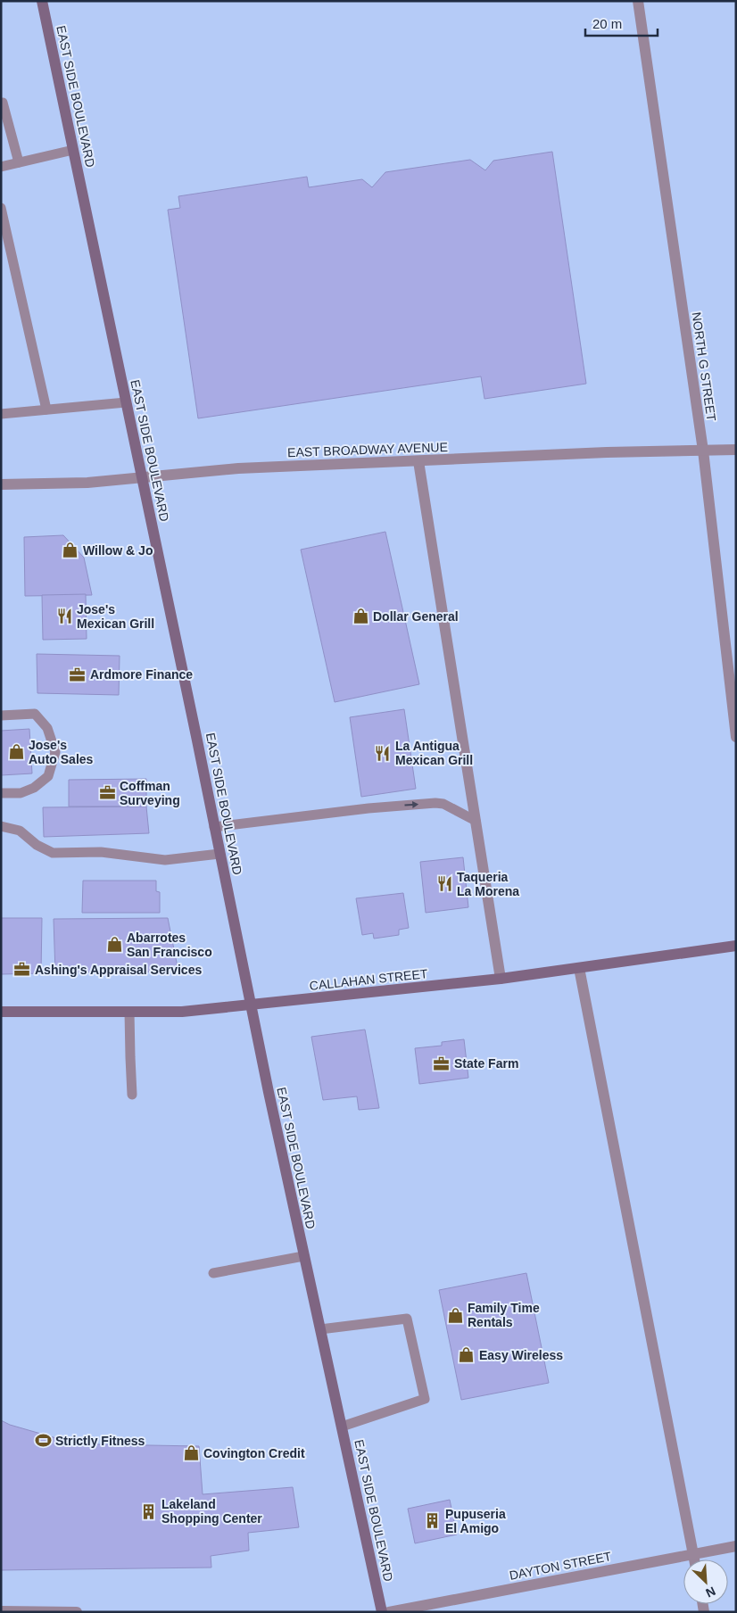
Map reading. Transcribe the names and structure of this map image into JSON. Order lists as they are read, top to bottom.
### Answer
{
  "streets": {
    "main road": ["EAST SIDE BOULEVARD", "CALLAHAN STREET"],
    "street": ["NORTH G STREET", "EAST BROADWAY AVENUE", "DAYTON STREET"]
  },
  "crossings": [
    ["EAST SIDE BOULEVARD", "EAST BROADWAY AVENUE"],
    ["EAST SIDE BOULEVARD", "CALLAHAN STREET"],
    ["NORTH G STREET", "EAST BROADWAY AVENUE"]
  ],
  "places": {
    "shop": [
      "Willow & Jo",
      "Dollar General",
      "Jose's Auto Sales",
      "Abarrotes San Francisco",
      "Family Time Rentals",
      "Easy Wireless",
      "Covington Credit"
    ],
    "restaurant": ["Jose's Mexican Grill", "La Antigua Mexican Grill", "Taqueria La Morena"],
    "office": [
      "Ardmore Finance",
      "Coffman Surveying",
      "Ashing's Appraisal Services",
      "State Farm"
    ],
    "sports": ["Strictly Fitness"],
    "building": ["Lakeland Shopping Center", "Pupuseria El Amigo"]
  },
  "scale_bar": "20 m",
  "north": "bottom right"
}
